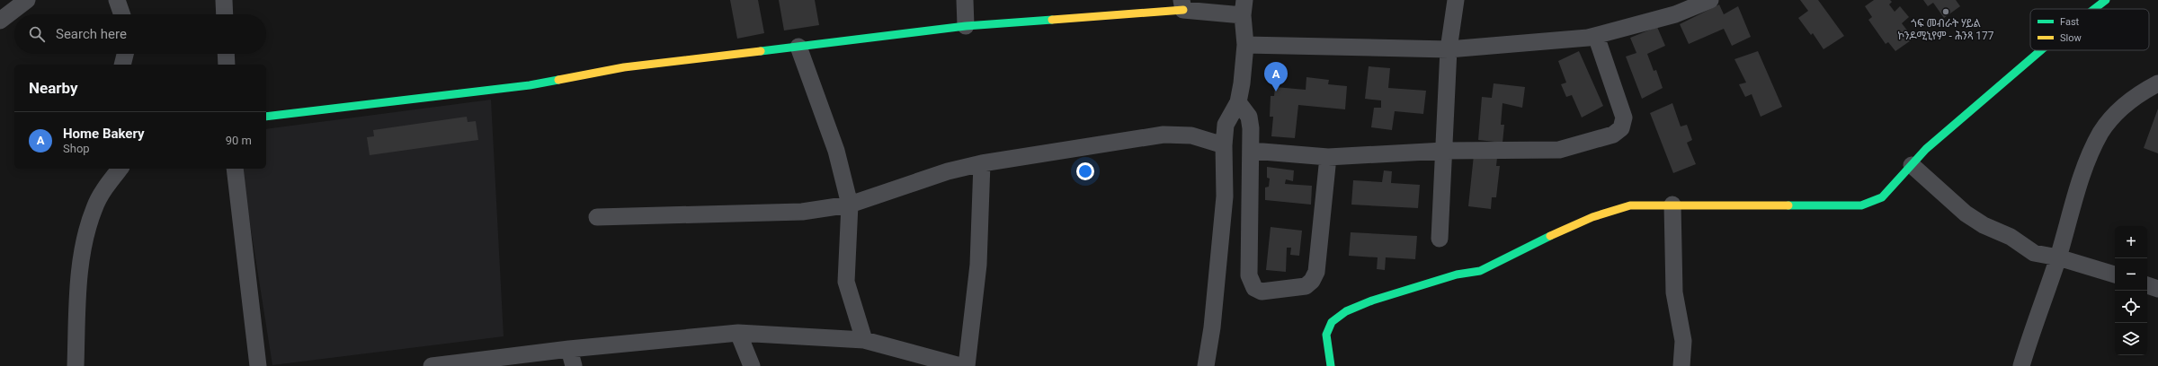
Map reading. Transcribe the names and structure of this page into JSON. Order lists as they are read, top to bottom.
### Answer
{
  "places": ["ጎፍ መብራት ሃይል ኮንዶሚኒየም - ሕንጻ 177"],
  "legend": ["Fast", "Slow"],
  "page": {
    "search": "Search here",
    "pins": "A",
    "heading": "Nearby",
    "list": [
      {
        "mark": "A",
        "name": "Home Bakery",
        "note": "Shop",
        "value": "90 m"
      }
    ],
    "map_buttons": ["+", "−"]
  }
}
